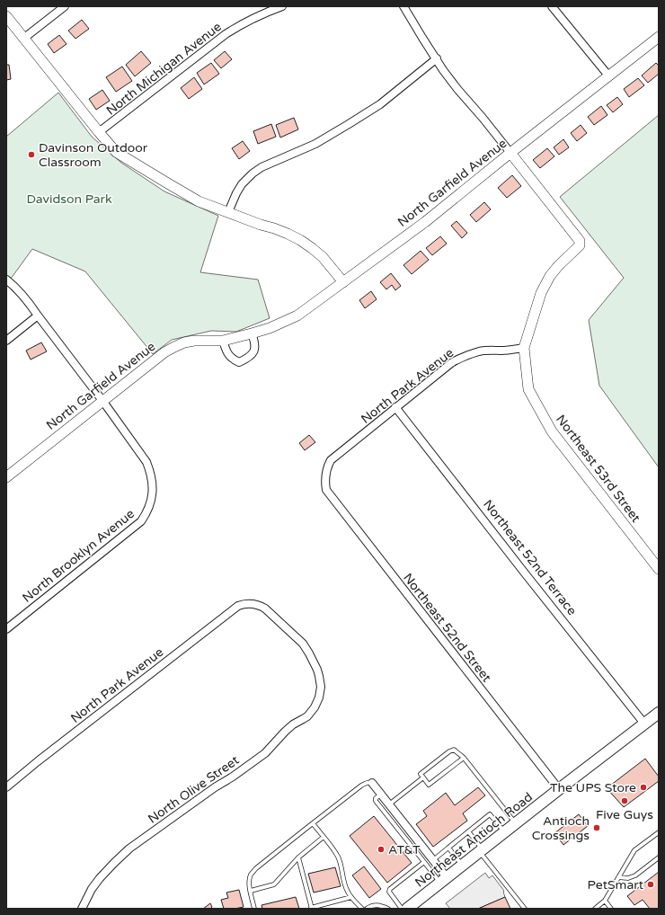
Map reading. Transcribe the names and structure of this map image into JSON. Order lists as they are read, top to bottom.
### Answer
{
  "streets": {
    "main road": ["Northeast Antioch Road"],
    "street": [
      "North Michigan Avenue",
      "North Garfield Avenue",
      "North Park Avenue",
      "Northeast 53rd Street",
      "North Brooklyn Avenue",
      "Northeast 52nd Terrace",
      "Northeast 52nd Street",
      "North Olive Street"
    ]
  },
  "crossings": [
    ["North Garfield Avenue", "Northeast 53rd Street"],
    ["North Garfield Avenue", "North Brooklyn Avenue"],
    ["North Park Avenue", "Northeast 53rd Street"],
    ["North Park Avenue", "Northeast 52nd Terrace"],
    ["North Park Avenue", "Northeast 52nd Street"],
    ["North Park Avenue", "North Olive Street"],
    ["Northeast 52nd Terrace", "Northeast Antioch Road"],
    ["Northeast 52nd Street", "Northeast Antioch Road"]
  ],
  "parks": ["Davidson Park"],
  "places": [
    "Davinson Outdoor Classroom",
    "The UPS Store",
    "Five Guys",
    "Antioch Crossings",
    "AT&T",
    "PetSmart"
  ]
}
